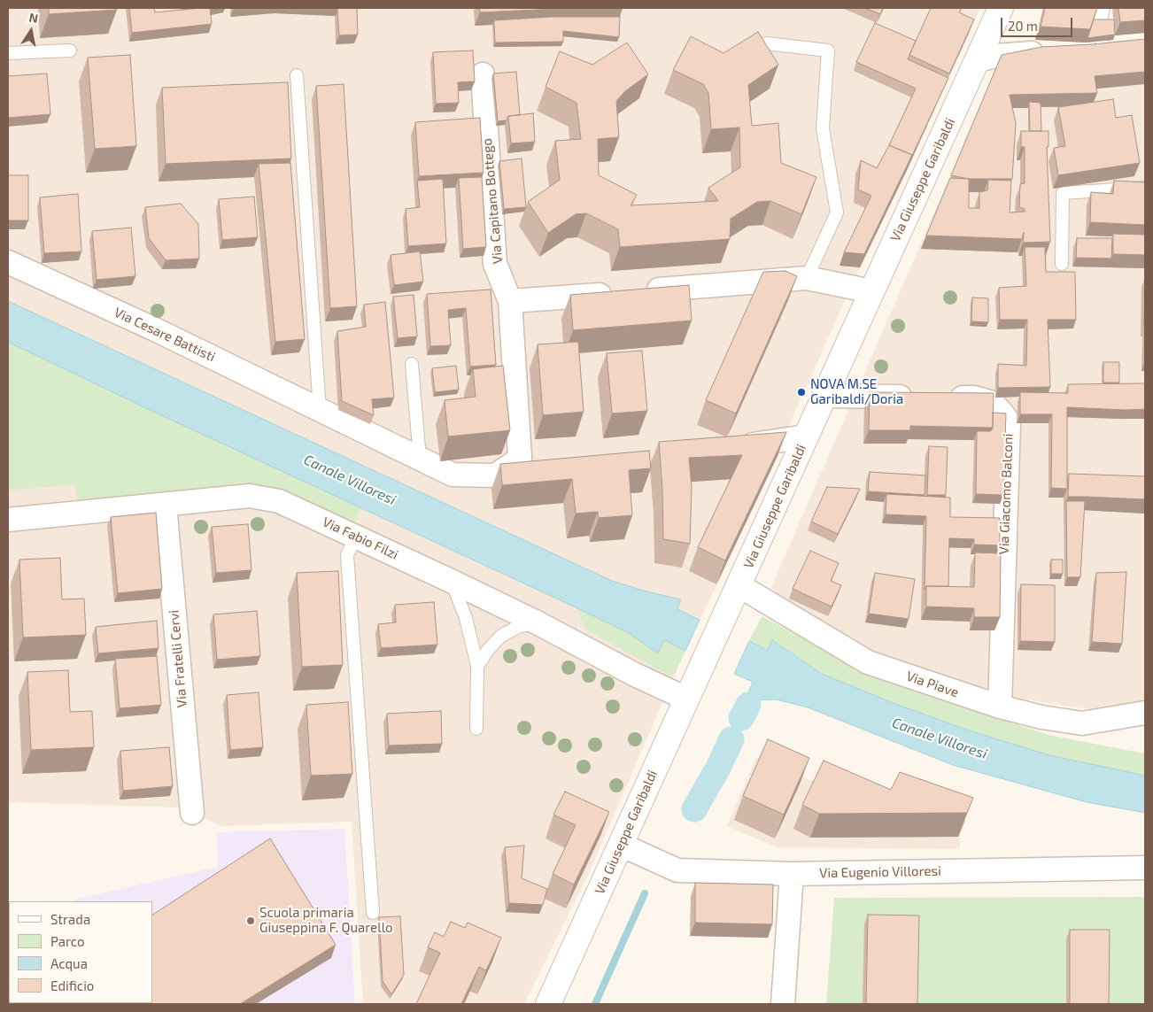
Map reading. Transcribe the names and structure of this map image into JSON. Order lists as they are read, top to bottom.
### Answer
{
  "streets": {
    "main road": ["Via Giuseppe Garibaldi"],
    "street": [
      "Via Capitano Bottego",
      "Via Cesare Battisti",
      "Via Giacomo Balconi",
      "Via Fabio Filzi",
      "Via Fratelli Cervi",
      "Via Piave",
      "Via Eugenio Villoresi"
    ]
  },
  "crossings": [
    ["Via Giuseppe Garibaldi", "Via Giacomo Balconi"],
    ["Via Giuseppe Garibaldi", "Via Fabio Filzi"],
    ["Via Giuseppe Garibaldi", "Via Piave"],
    ["Via Giuseppe Garibaldi", "Via Eugenio Villoresi"],
    ["Via Capitano Bottego", "Via Cesare Battisti"],
    ["Via Giacomo Balconi", "Via Piave"],
    ["Via Fabio Filzi", "Via Fratelli Cervi"]
  ],
  "water": ["Canale Villoresi"],
  "places": ["NOVA M.SE Garibaldi/Doria", "Scuola primaria Giuseppina F. Quarello"],
  "legend": [
    "Strada",
    "Parco",
    "Acqua",
    "Edificio"
  ],
  "scale_bar": "20 m",
  "north": "top"
}
